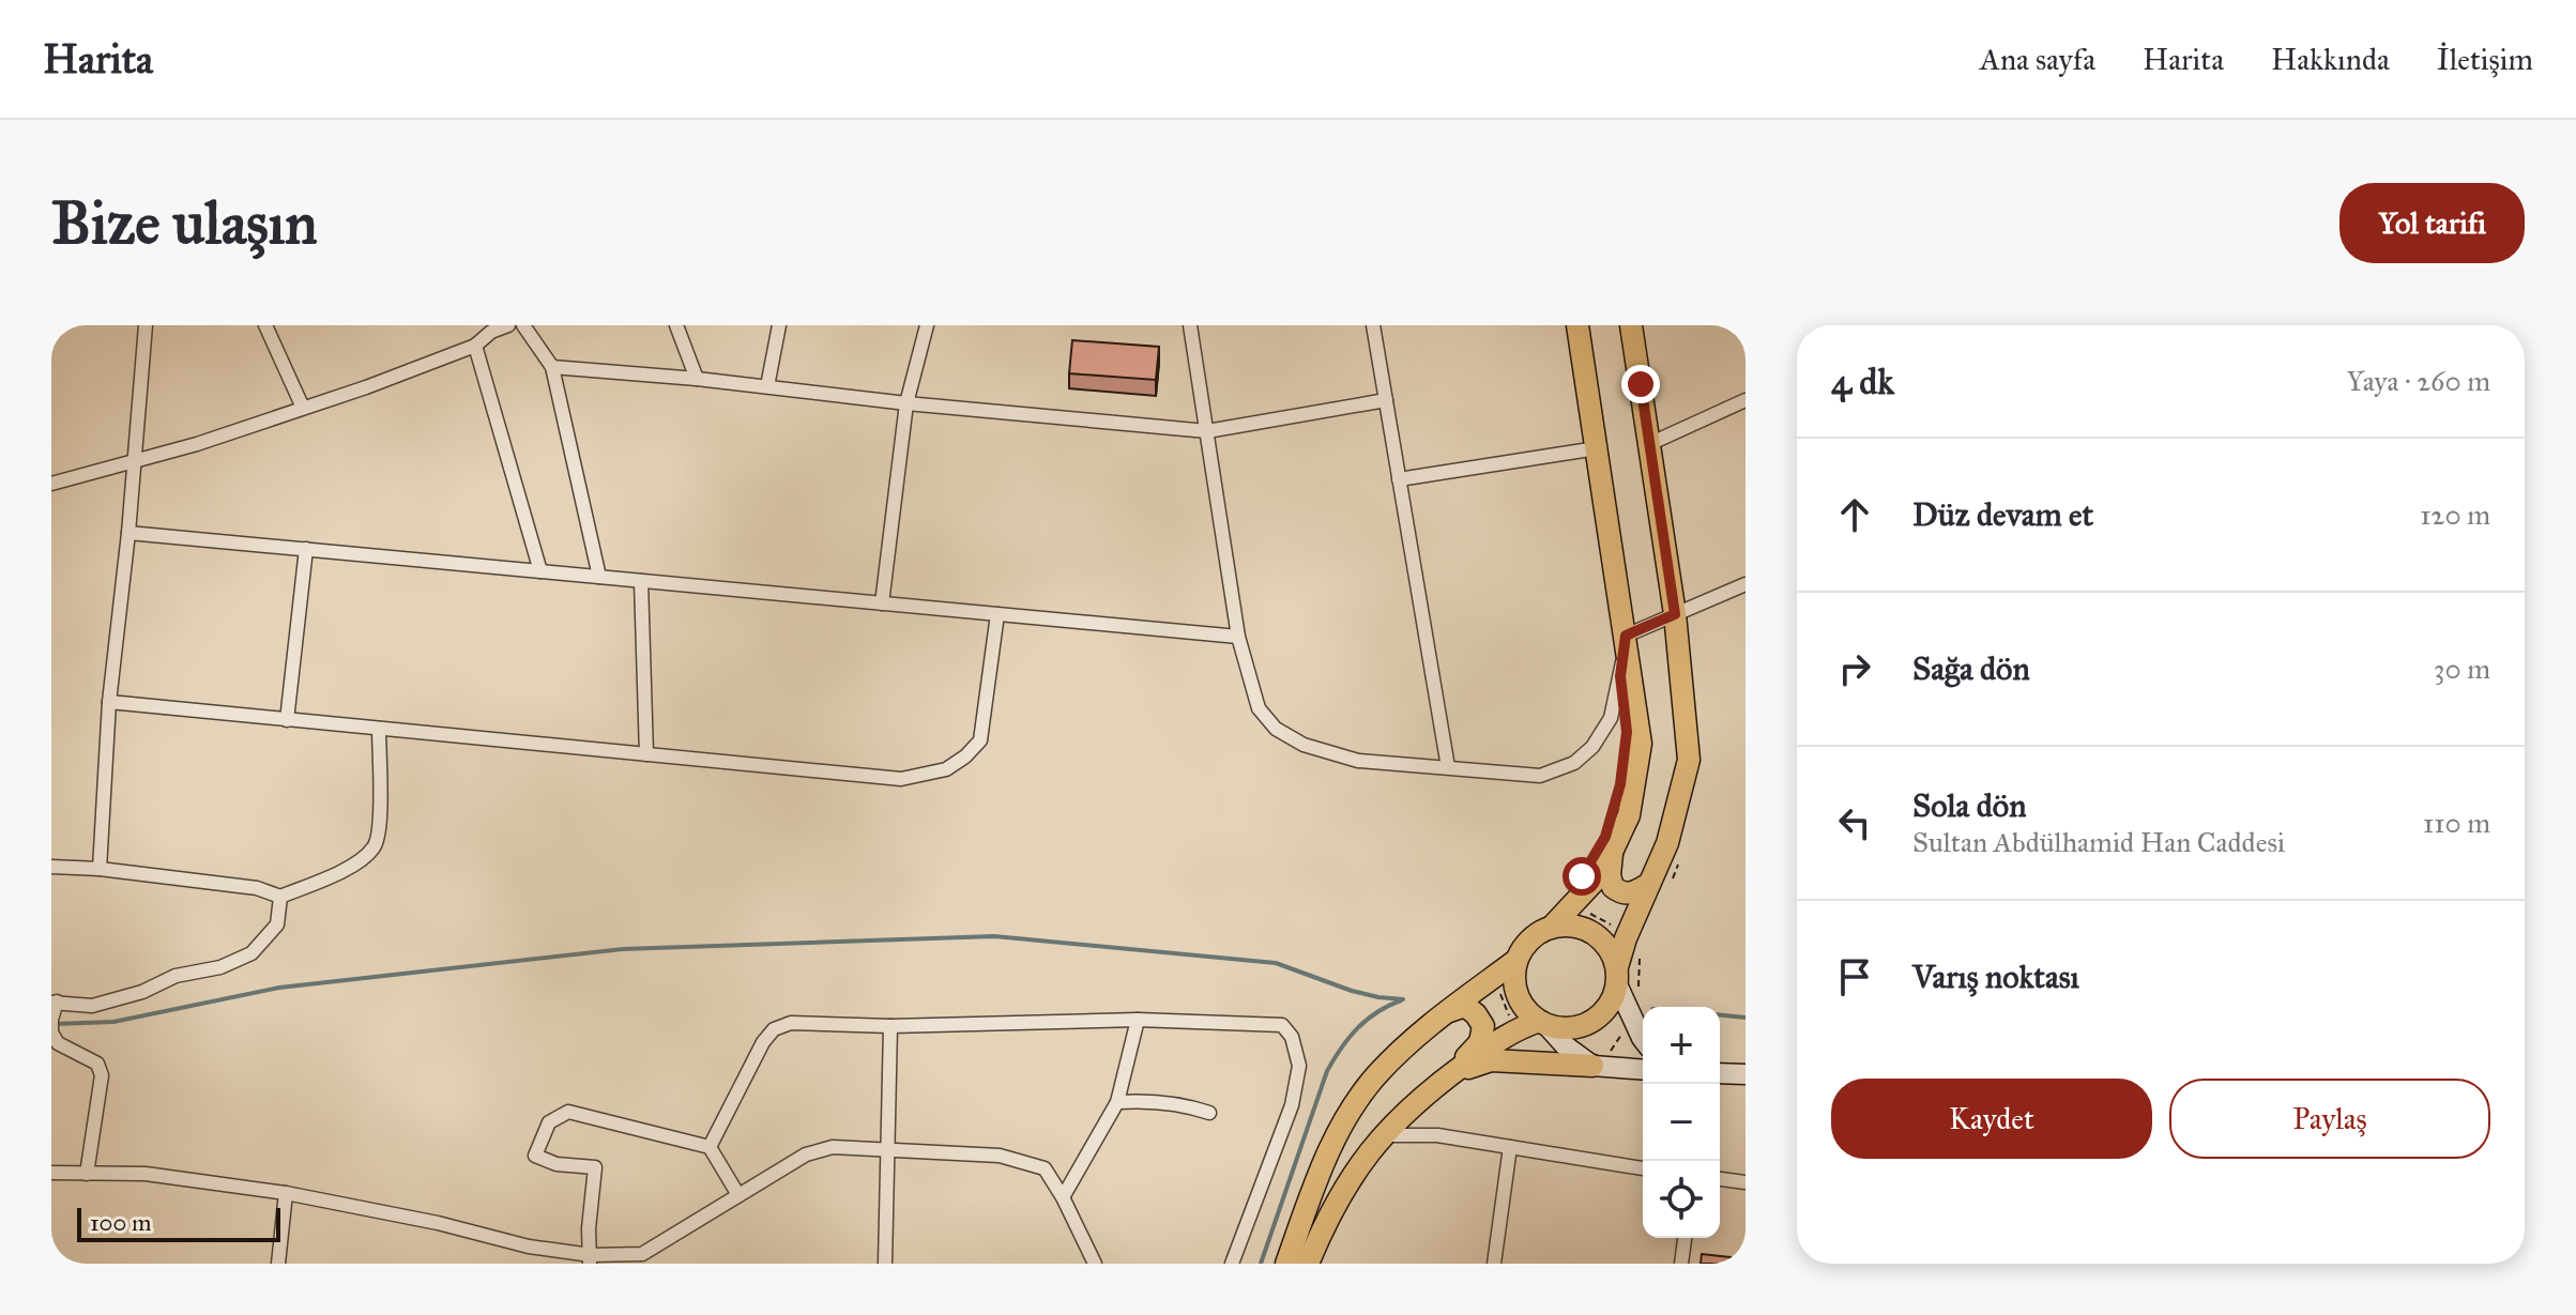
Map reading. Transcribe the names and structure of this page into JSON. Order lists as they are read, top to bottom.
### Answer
{
  "scale_bar": "100 m",
  "page": {
    "header": "Harita",
    "nav": [
      "Ana sayfa",
      "Harita",
      "Hakkında",
      "İletişim"
    ],
    "buttons": [
      "Yol tarifi",
      ["Kaydet", "Paylaş"]
    ],
    "title": "Bize ulaşın",
    "heading": ["4 dk", "Yaya · 260 m"],
    "list": [
      ["Düz devam et", "120 m"],
      ["Sağa dön", "30 m"],
      ["Sola dön", "Sultan Abdülhamid Han Caddesi", "110 m"],
      "Varış noktası"
    ],
    "map_buttons": ["+", "−"],
    "scale": "100 m"
  }
}
